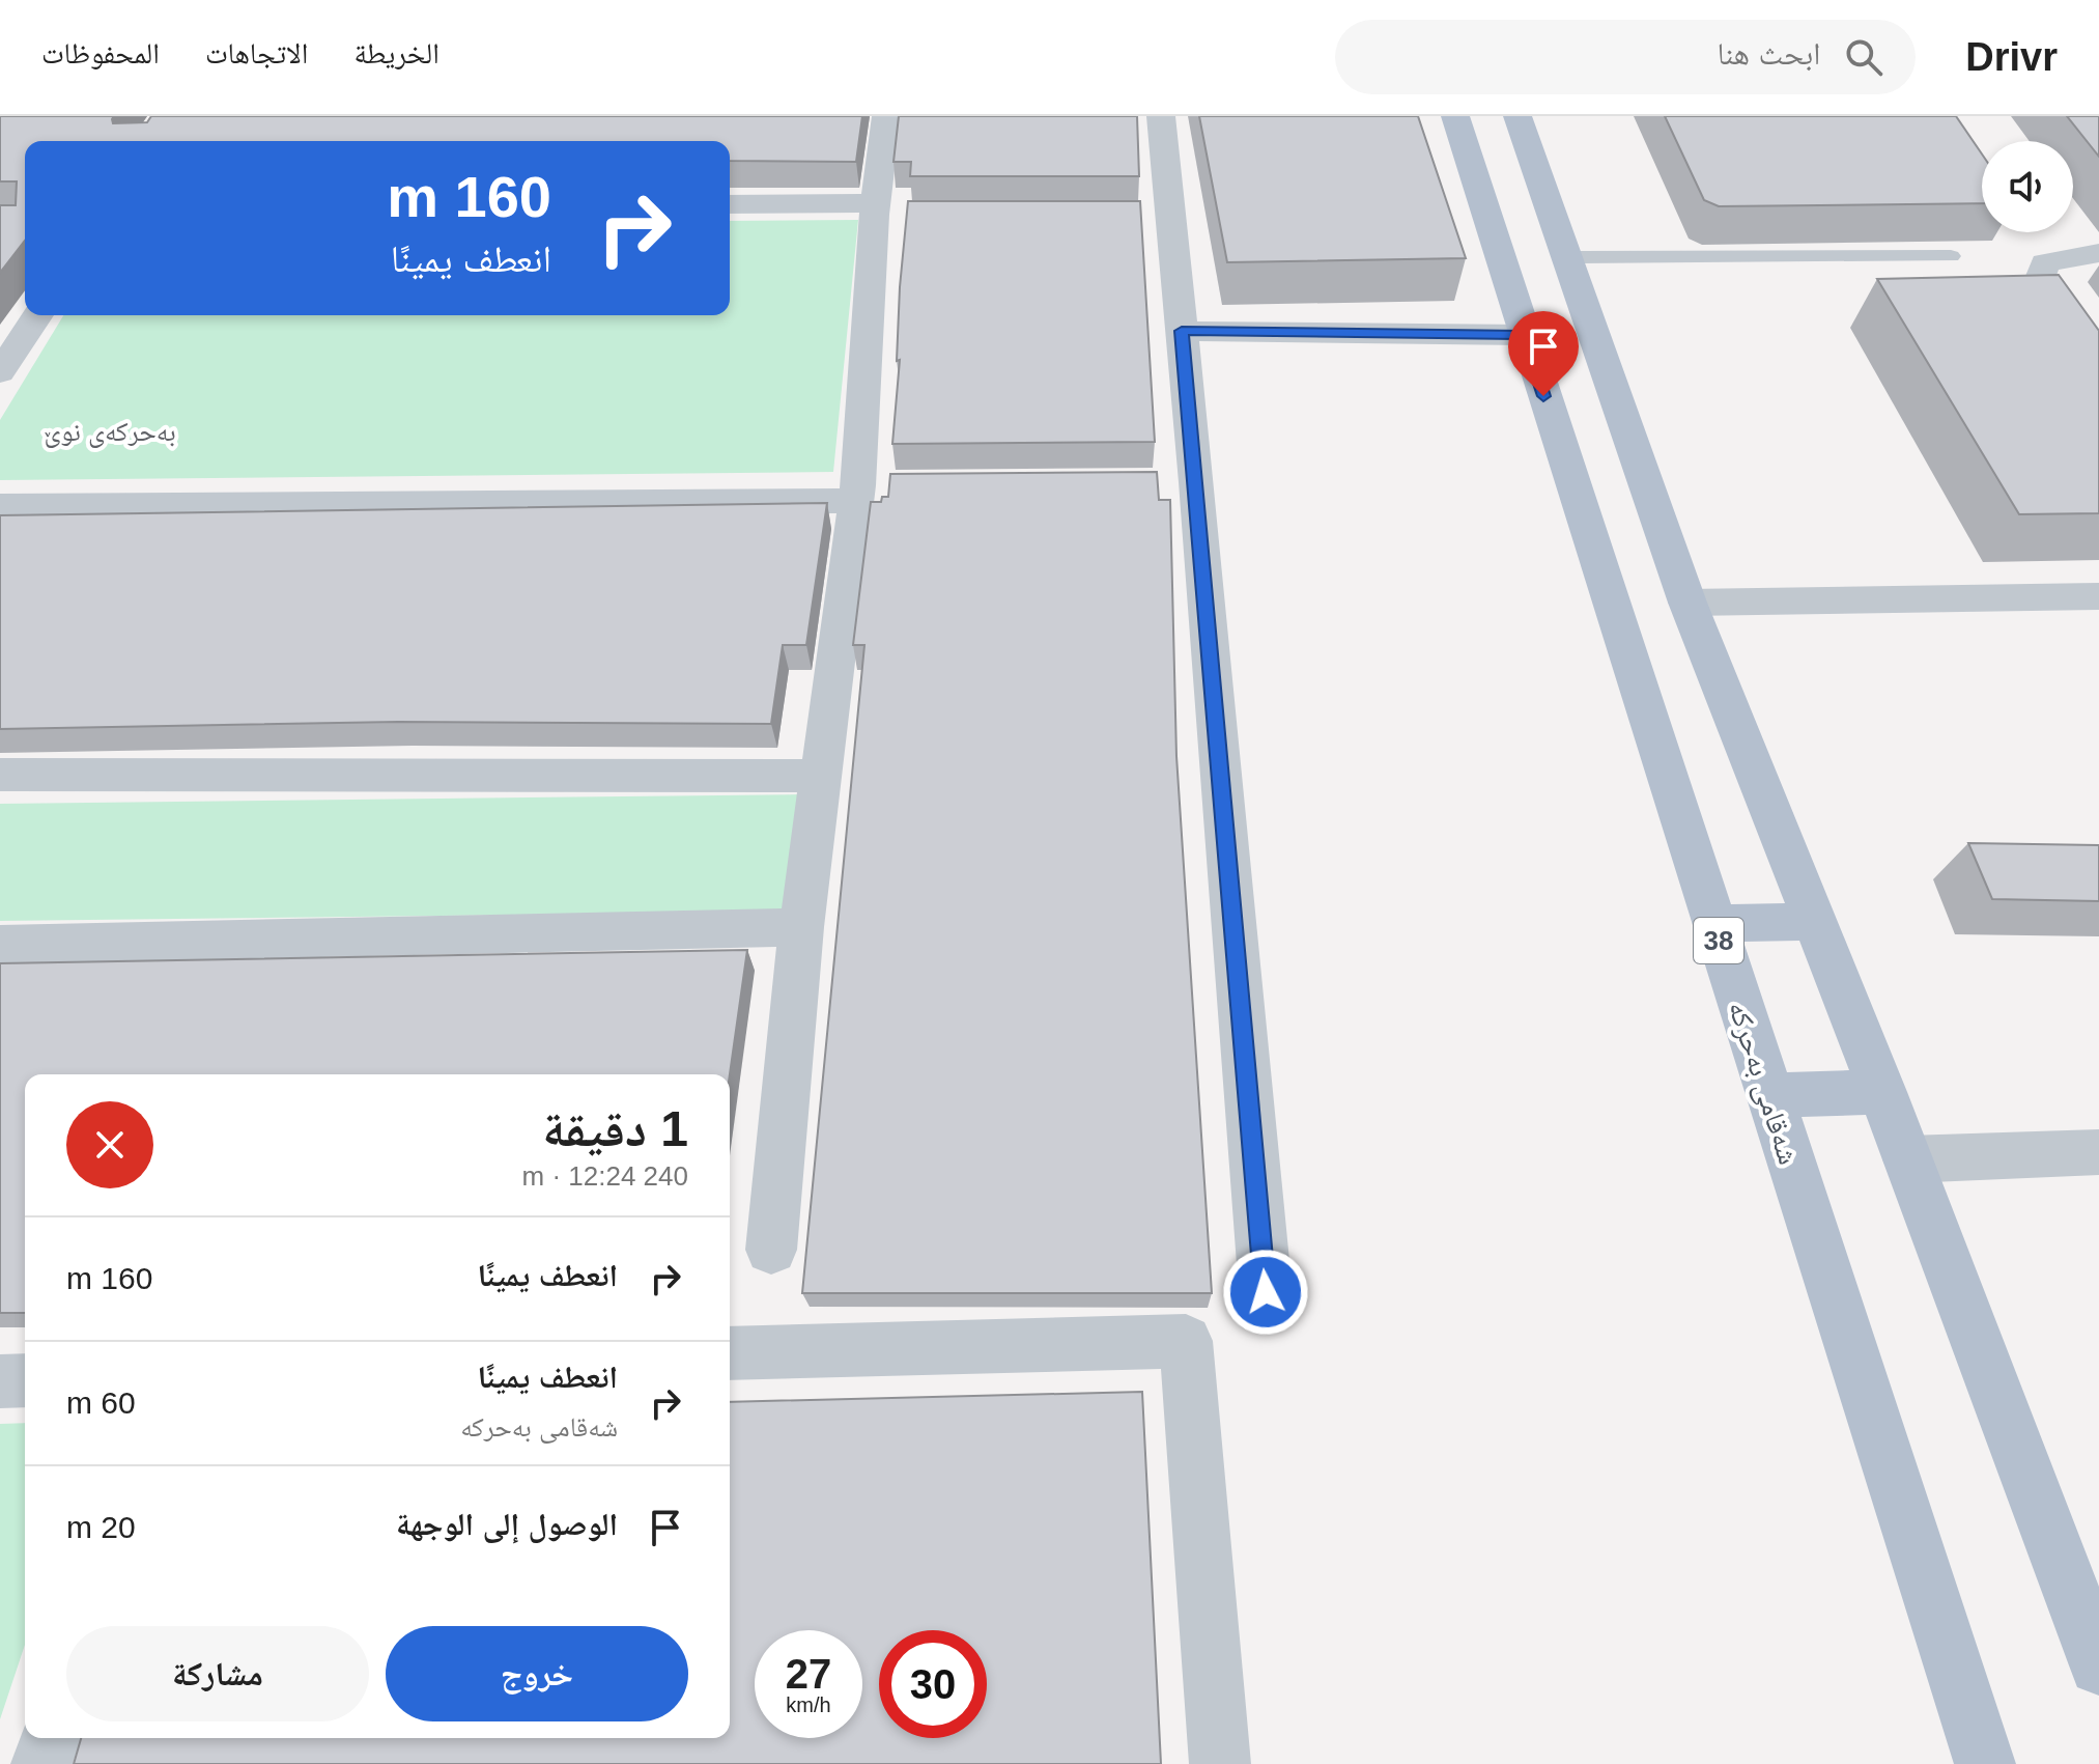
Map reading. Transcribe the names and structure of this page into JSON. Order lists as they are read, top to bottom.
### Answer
{
  "streets": {
    "main road": ["38", "شەقامی بەحرکە"]
  },
  "districts": ["بەحرکەی نوێ"],
  "page": {
    "header": "Drivr",
    "search": "ابحث هنا",
    "nav": ["الخريطة", "الاتجاهات", "المحفوظات"],
    "turn": ["160 m", "انعطف يمينًا"],
    "heading": ["1 دقيقة", "240 m · 12:24"],
    "list": [
      {
        "name": "انعطف يمينًا",
        "value": "160 m"
      },
      {
        "name": "انعطف يمينًا",
        "note": "شەقامی بەحرکە",
        "value": "60 m"
      },
      {
        "name": "الوصول إلى الوجهة",
        "value": "20 m"
      }
    ],
    "buttons": ["خروج", "مشاركة"],
    "speed": "27 km/h",
    "limit": "30"
  }
}
